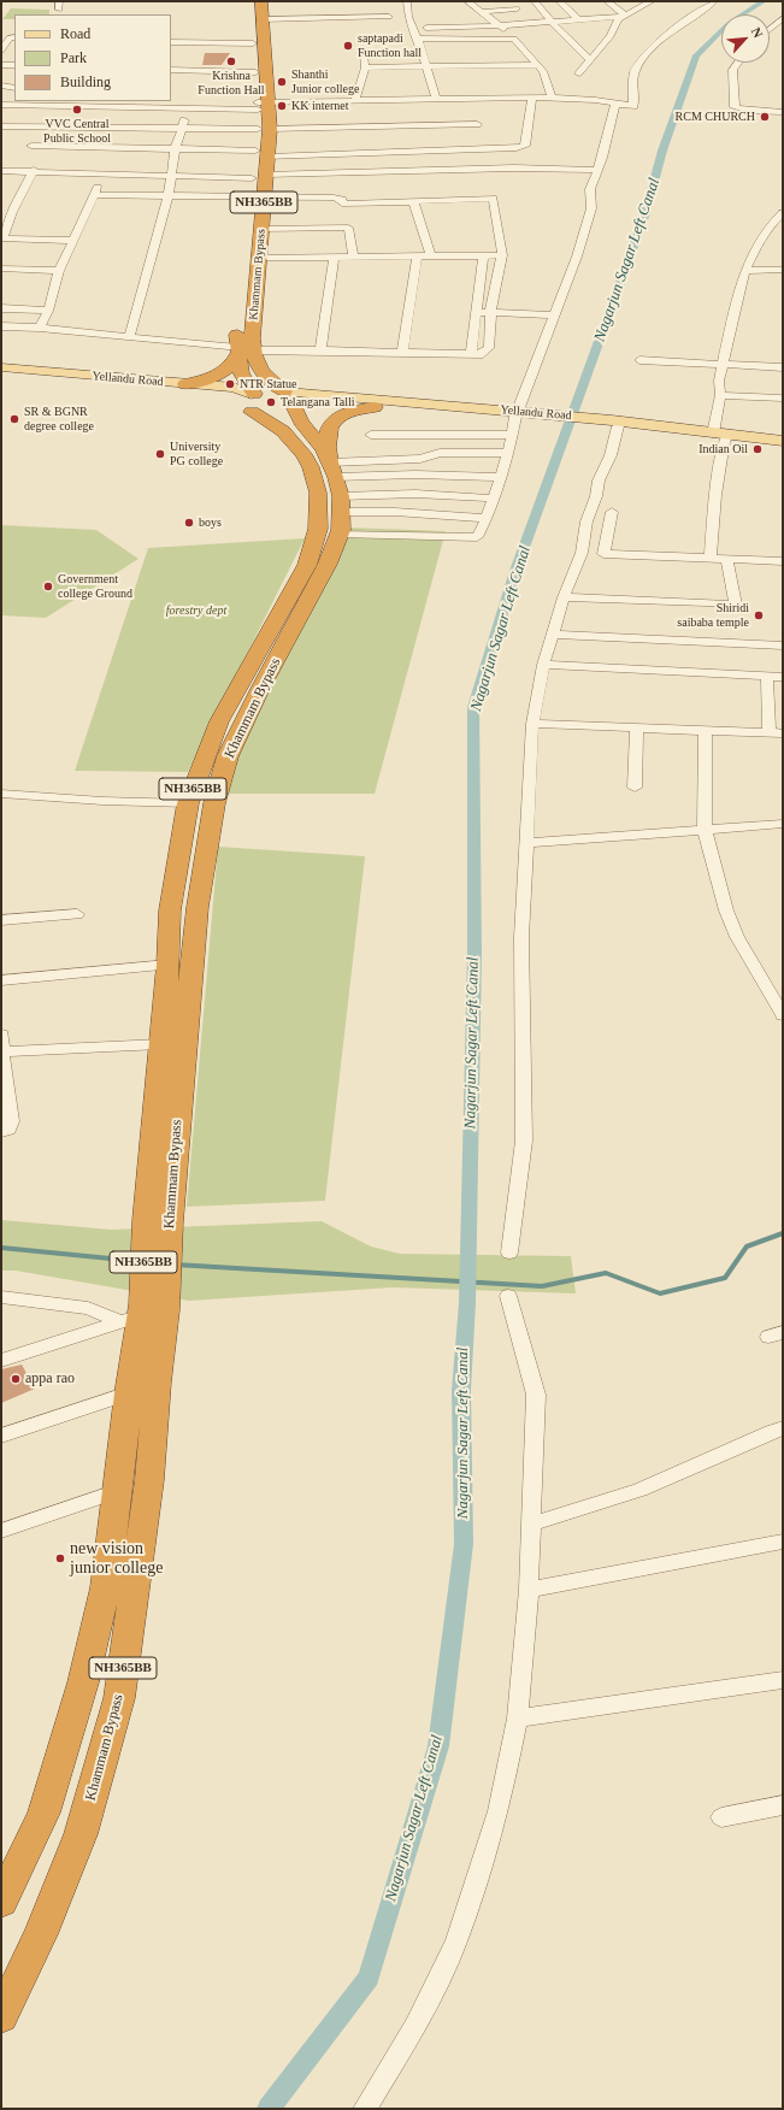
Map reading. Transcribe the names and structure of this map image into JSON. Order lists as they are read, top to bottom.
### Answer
{
  "streets": {
    "highway": ["NH365BB", "Khammam Bypass"],
    "main road": ["Yellandu Road"]
  },
  "crossings": [
    ["Khammam Bypass", "Yellandu Road"]
  ],
  "water": ["Nagarjun Sagar Left Canal"],
  "parks": ["forestry dept"],
  "places": [
    "saptapadi Function hall",
    "Krishna Function Hall",
    "Shanthi Junior college",
    "KK internet",
    "VVC Central Public School",
    "RCM CHURCH",
    "NTR Statue",
    "Telangana Talli",
    "SR & BGNR degree college",
    "Indian Oil",
    "University PG college",
    "boys",
    "Government college Ground",
    "Shiridi saibaba temple",
    "appa rao",
    "new vision junior college"
  ],
  "legend": ["Road", "Park", "Building"],
  "north": "top right"
}
